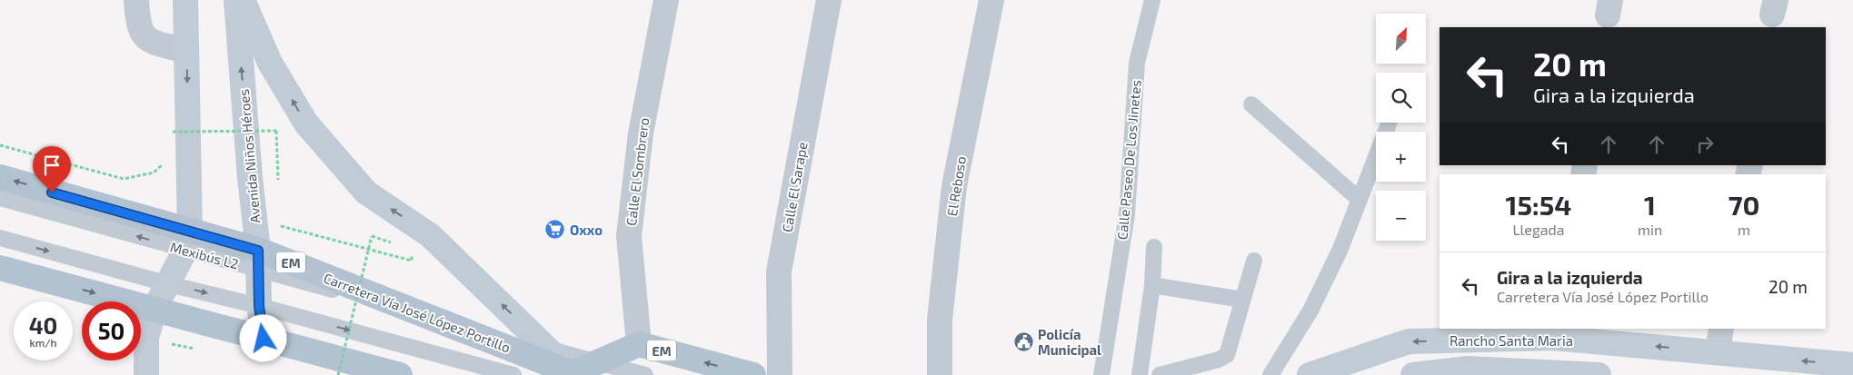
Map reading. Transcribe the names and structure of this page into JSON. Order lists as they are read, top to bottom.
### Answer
{
  "streets": {
    "main road": [
      "Avenida Niños Héroes",
      "EM",
      "Carretera Vía José López Portillo",
      "Rancho Santa Maria"
    ],
    "street": ["Calle El Sombrero", "El Reboso", "Calle El Sarape"],
    "lane": ["Calle Paseo De Los Jinetes", "Mexibús L2"]
  },
  "crossings": [
    ["Avenida Niños Héroes", "Carretera Vía José López Portillo"],
    ["Calle El Sombrero", "EM"],
    ["Mexibús L2", "Carretera Vía José López Portillo"],
    ["EM", "Carretera Vía José López Portillo"]
  ],
  "places": {
    "supermarket": ["Oxxo"],
    "public building": ["Policía Municipal"]
  },
  "north": "top right",
  "page": {
    "map_buttons": ["+", "−"],
    "turn": ["20 m", "Gira a la izquierda"],
    "eta": [
      "15:54",
      "Llegada",
      "1",
      "min",
      "70",
      "m"
    ],
    "list": [
      {
        "name": "Gira a la izquierda",
        "note": "Carretera Vía José López Portillo",
        "value": "20 m"
      }
    ],
    "speed": "40 km/h",
    "limit": "50"
  }
}
